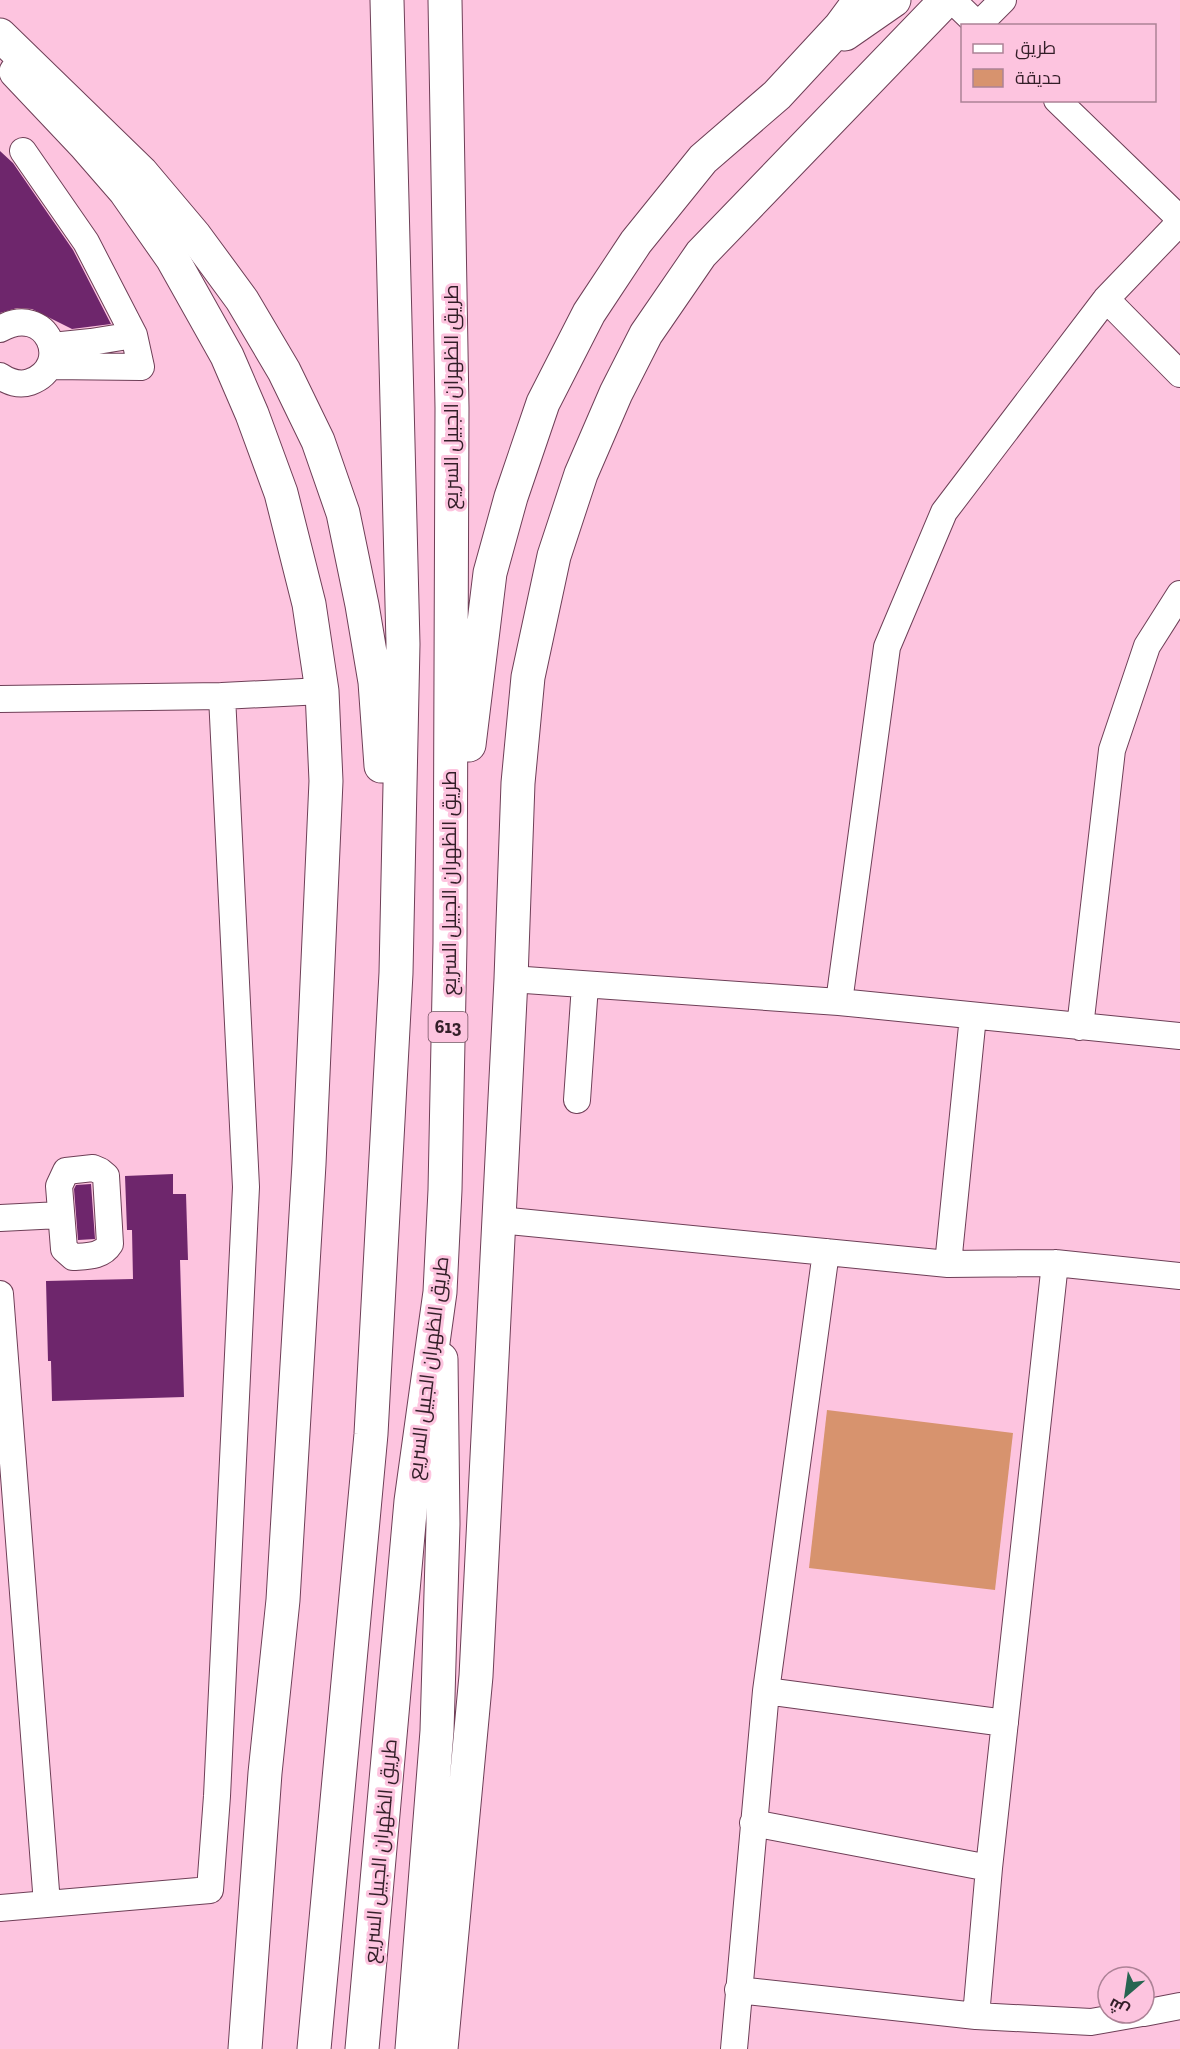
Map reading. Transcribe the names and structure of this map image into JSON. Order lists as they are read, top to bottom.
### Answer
{
  "streets": {
    "main road": ["طريق الظهران الجبيل السريع", "613"]
  },
  "legend": ["طريق", "حديقة"],
  "north": "bottom left"
}
